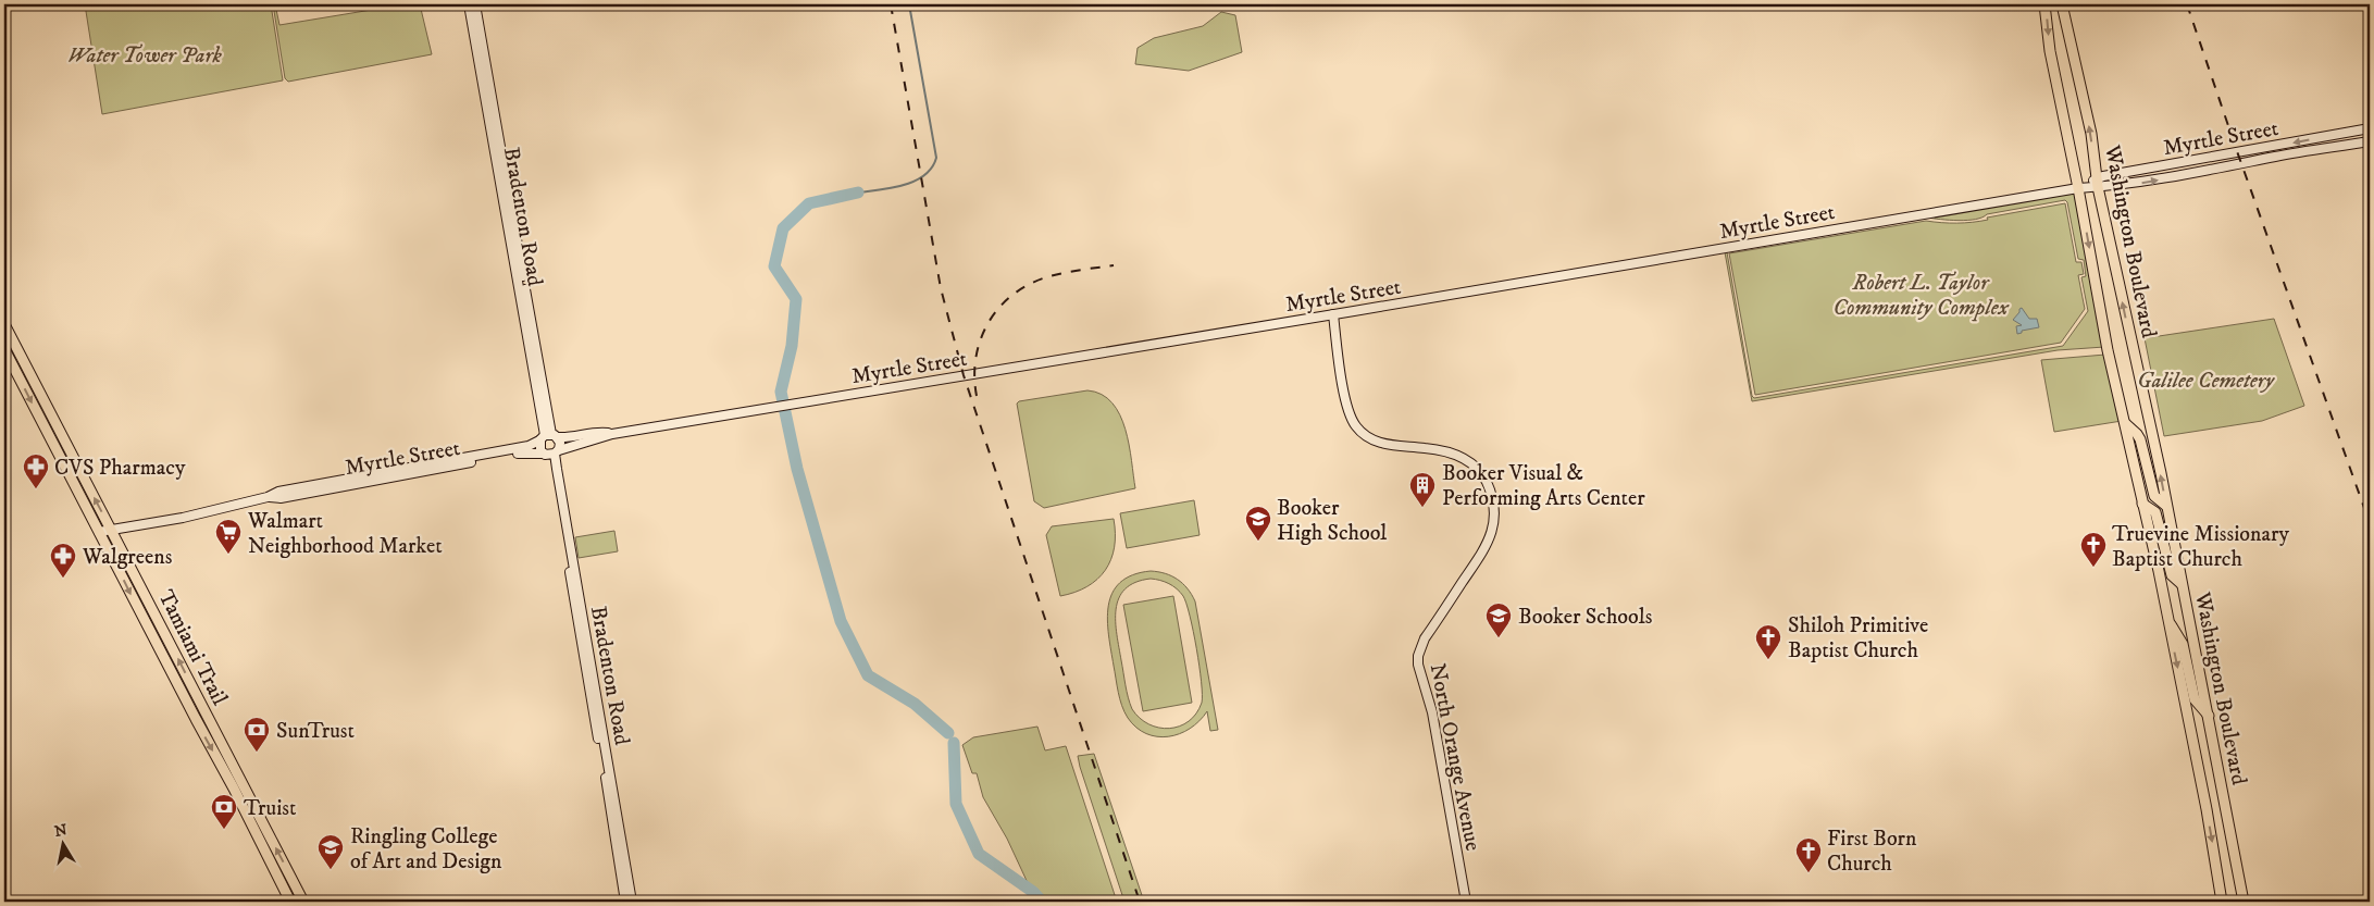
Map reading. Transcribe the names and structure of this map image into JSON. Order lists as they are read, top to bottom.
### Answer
{
  "streets": {
    "main road": ["Washington Boulevard", "Tamiami Trail"],
    "street": ["Myrtle Street", "Bradenton Road", "North Orange Avenue"]
  },
  "crossings": [
    ["Myrtle Street", "Bradenton Road"],
    ["Myrtle Street", "Washington Boulevard"],
    ["Myrtle Street", "Tamiami Trail"],
    ["Myrtle Street", "North Orange Avenue"]
  ],
  "parks": ["Water Tower Park", "Robert L. Taylor Community Complex", "Galilee Cemetery"],
  "places": {
    "pharmacy": ["CVS Pharmacy", "Walgreens"],
    "building": ["Booker Visual & Performing Arts Center"],
    "school or university": ["Booker High School", "Booker Schools", "Ringling College of Art and Design"],
    "supermarket": ["Walmart Neighborhood Market"],
    "church": ["Truevine Missionary Baptist Church", "Shiloh Primitive Baptist Church", "First Born Church"],
    "bank": ["SunTrust", "Truist"]
  },
  "north": "top"
}
